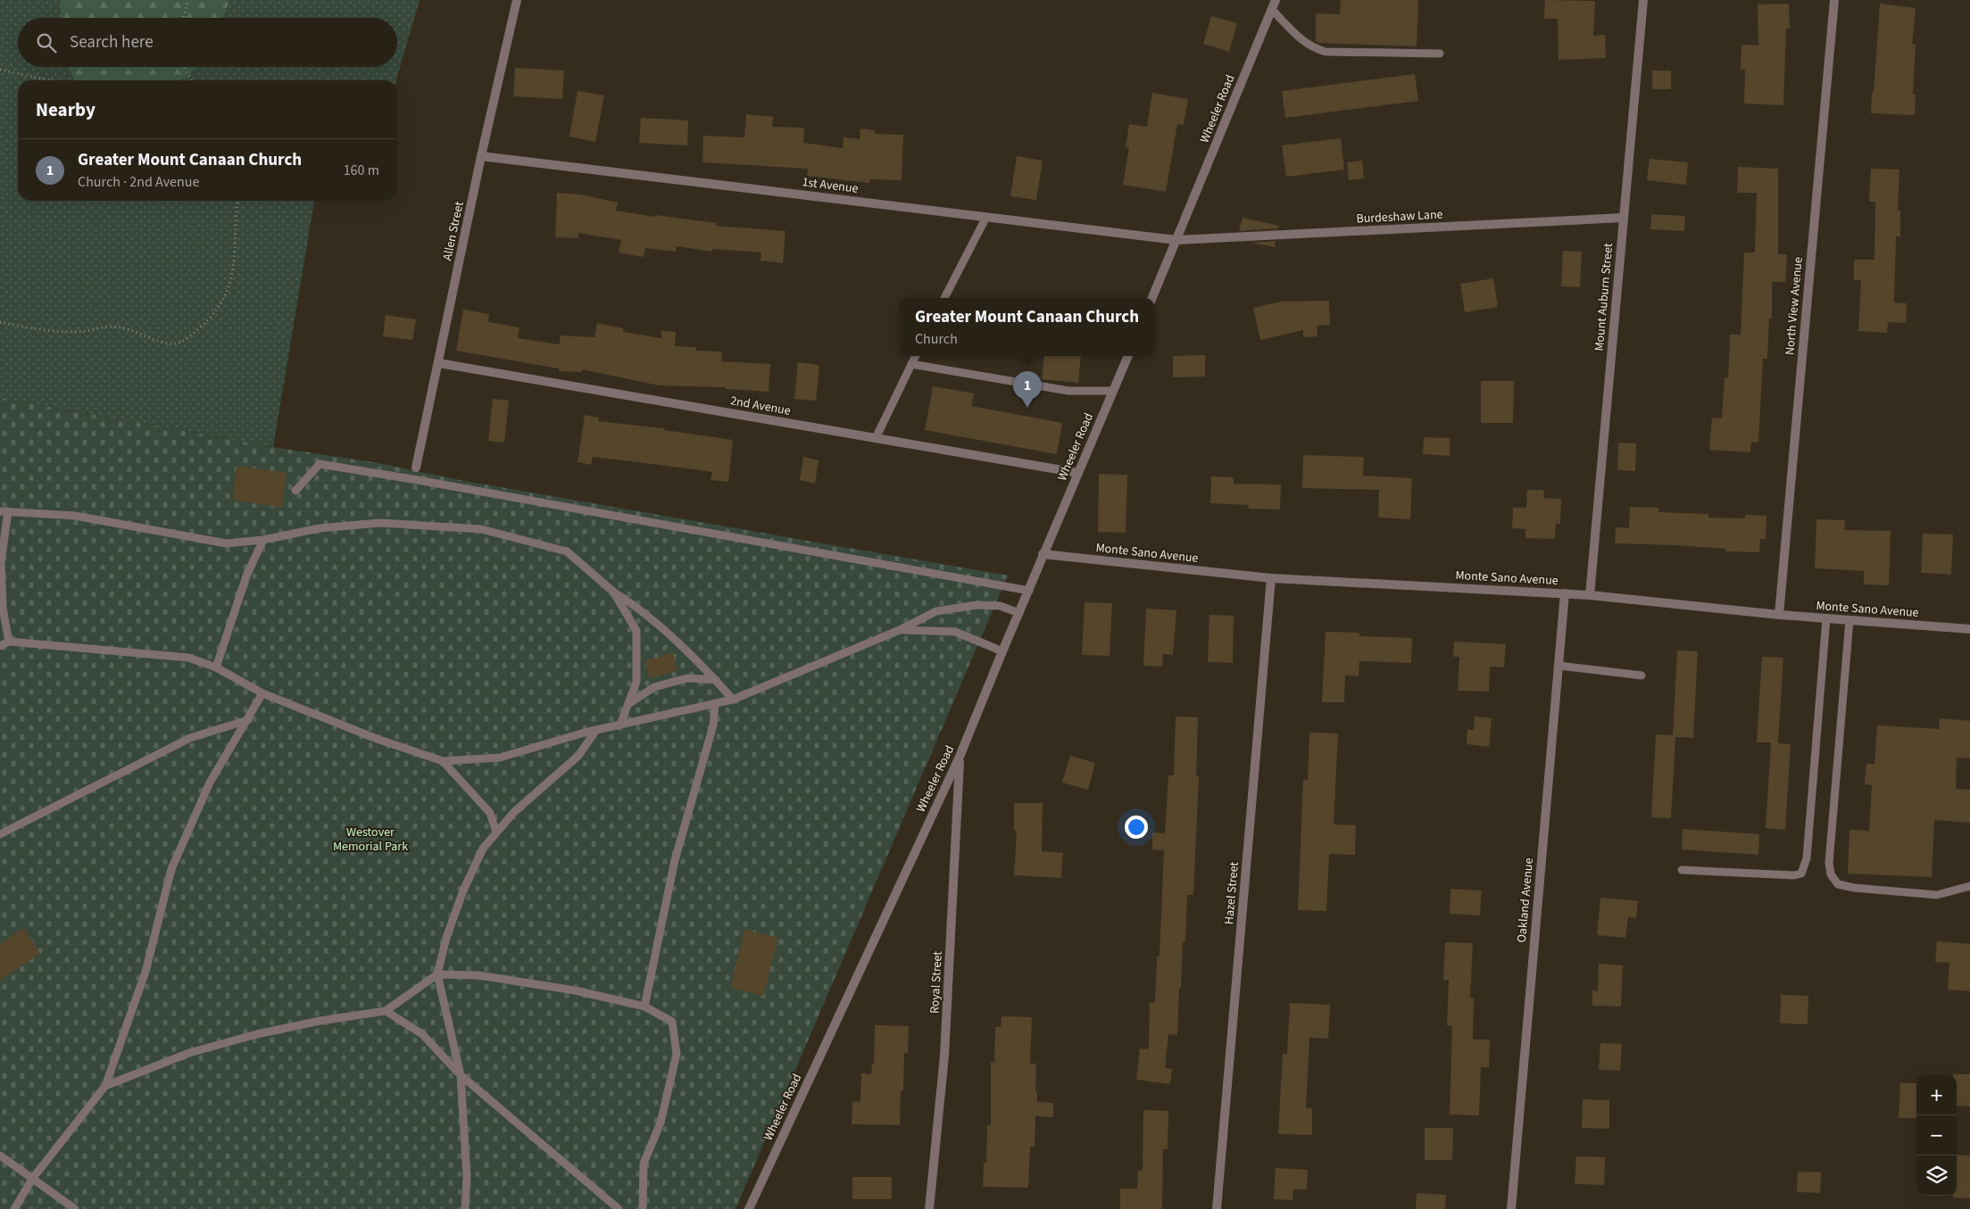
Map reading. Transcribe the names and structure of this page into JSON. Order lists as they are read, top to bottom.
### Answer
{
  "streets": {
    "street": [
      "Wheeler Road",
      "1st Avenue",
      "Burdeshaw Lane",
      "Allen Street",
      "Mount Auburn Street",
      "North View Avenue",
      "2nd Avenue",
      "Monte Sano Avenue",
      "Hazel Street",
      "Oakland Avenue",
      "Royal Street"
    ]
  },
  "crossings": [
    ["Wheeler Road", "1st Avenue"],
    ["Wheeler Road", "Burdeshaw Lane"],
    ["Wheeler Road", "2nd Avenue"],
    ["Wheeler Road", "Monte Sano Avenue"],
    ["Wheeler Road", "Royal Street"],
    ["1st Avenue", "Burdeshaw Lane"],
    ["1st Avenue", "Allen Street"],
    ["Burdeshaw Lane", "Mount Auburn Street"],
    ["Allen Street", "2nd Avenue"],
    ["Mount Auburn Street", "Monte Sano Avenue"],
    ["North View Avenue", "Monte Sano Avenue"],
    ["Monte Sano Avenue", "Hazel Street"],
    ["Monte Sano Avenue", "Oakland Avenue"]
  ],
  "parks": ["Westover Memorial Park"],
  "page": {
    "search": "Search here",
    "heading": "Nearby",
    "list": [
      {
        "mark": "1",
        "name": "Greater Mount Canaan Church",
        "note": "Church · 2nd Avenue",
        "value": "160 m"
      }
    ],
    "popup": ["Greater Mount Canaan Church", "Church"],
    "pins": "1",
    "map_buttons": ["+", "−"]
  }
}
